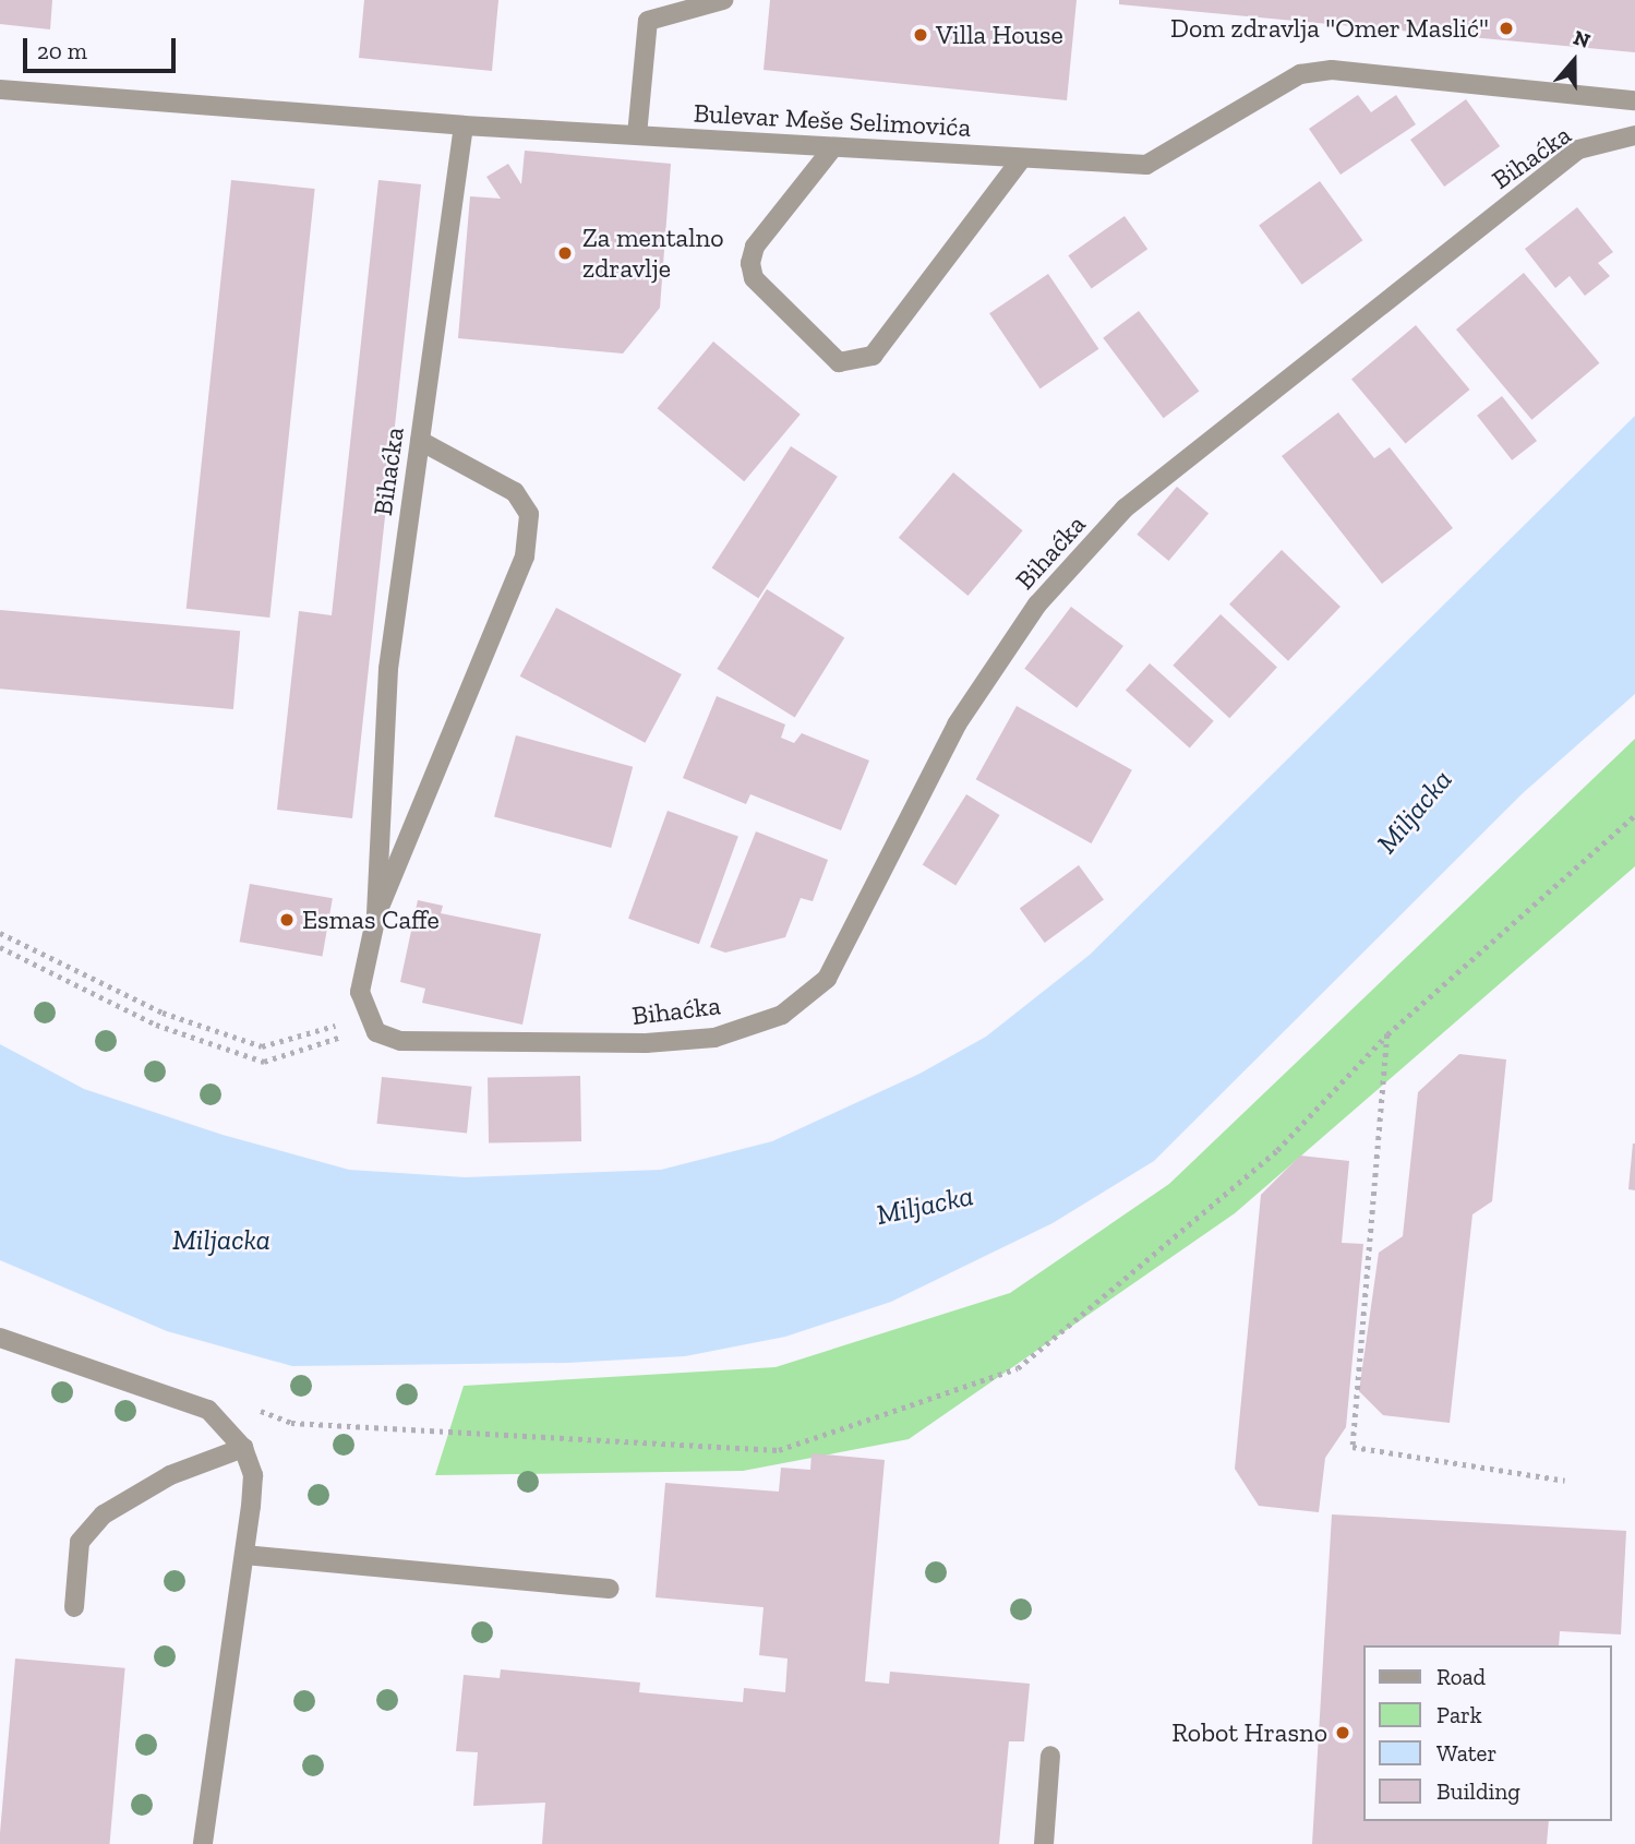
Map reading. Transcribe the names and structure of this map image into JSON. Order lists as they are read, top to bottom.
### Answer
{
  "streets": {
    "street": ["Bulevar Meše Selimovića", "Bihaćka"]
  },
  "crossings": [
    ["Bulevar Meše Selimovića", "Bihaćka"]
  ],
  "water": ["Miljacka"],
  "places": [
    "Dom zdravlja \"Omer Maslić\"",
    "Villa House",
    "Za mentalno zdravlje",
    "Esmas Caffe",
    "Robot Hrasno"
  ],
  "legend": [
    "Road",
    "Park",
    "Water",
    "Building"
  ],
  "scale_bar": "20 m",
  "north": "top"
}
